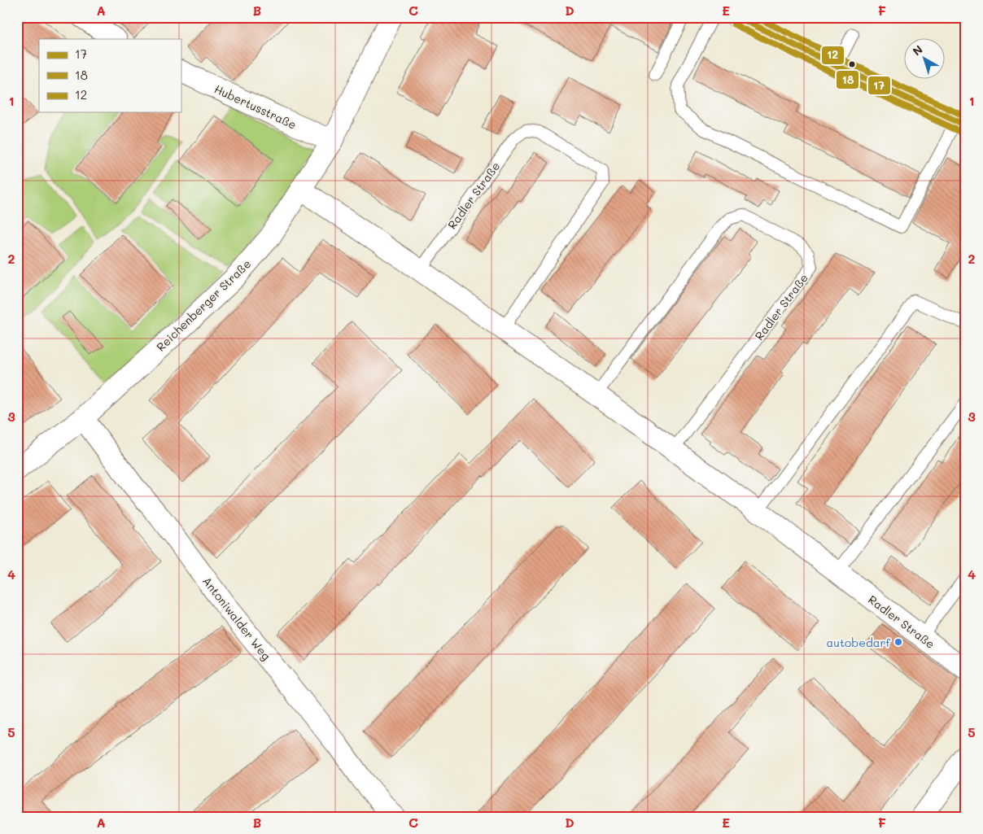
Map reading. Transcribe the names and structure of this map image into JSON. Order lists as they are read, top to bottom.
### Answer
{
  "streets": {
    "street": [
      "Hubertusstraße",
      "Radler Straße",
      "Reichenberger Straße",
      "Antoniwalder Weg"
    ]
  },
  "crossings": [
    ["Hubertusstraße", "Reichenberger Straße"],
    ["Radler Straße", "Reichenberger Straße"],
    ["Reichenberger Straße", "Antoniwalder Weg"]
  ],
  "places": ["autobedarf"],
  "lines": ["transit line 17", "transit line 12", "transit line 18"],
  "legend": ["17", "18", "12"],
  "north": "top left",
  "grid": {
    "columns": [
      "A",
      "B",
      "C",
      "D",
      "E",
      "F"
    ],
    "rows": [
      "1",
      "2",
      "3",
      "4",
      "5"
    ]
  }
}
